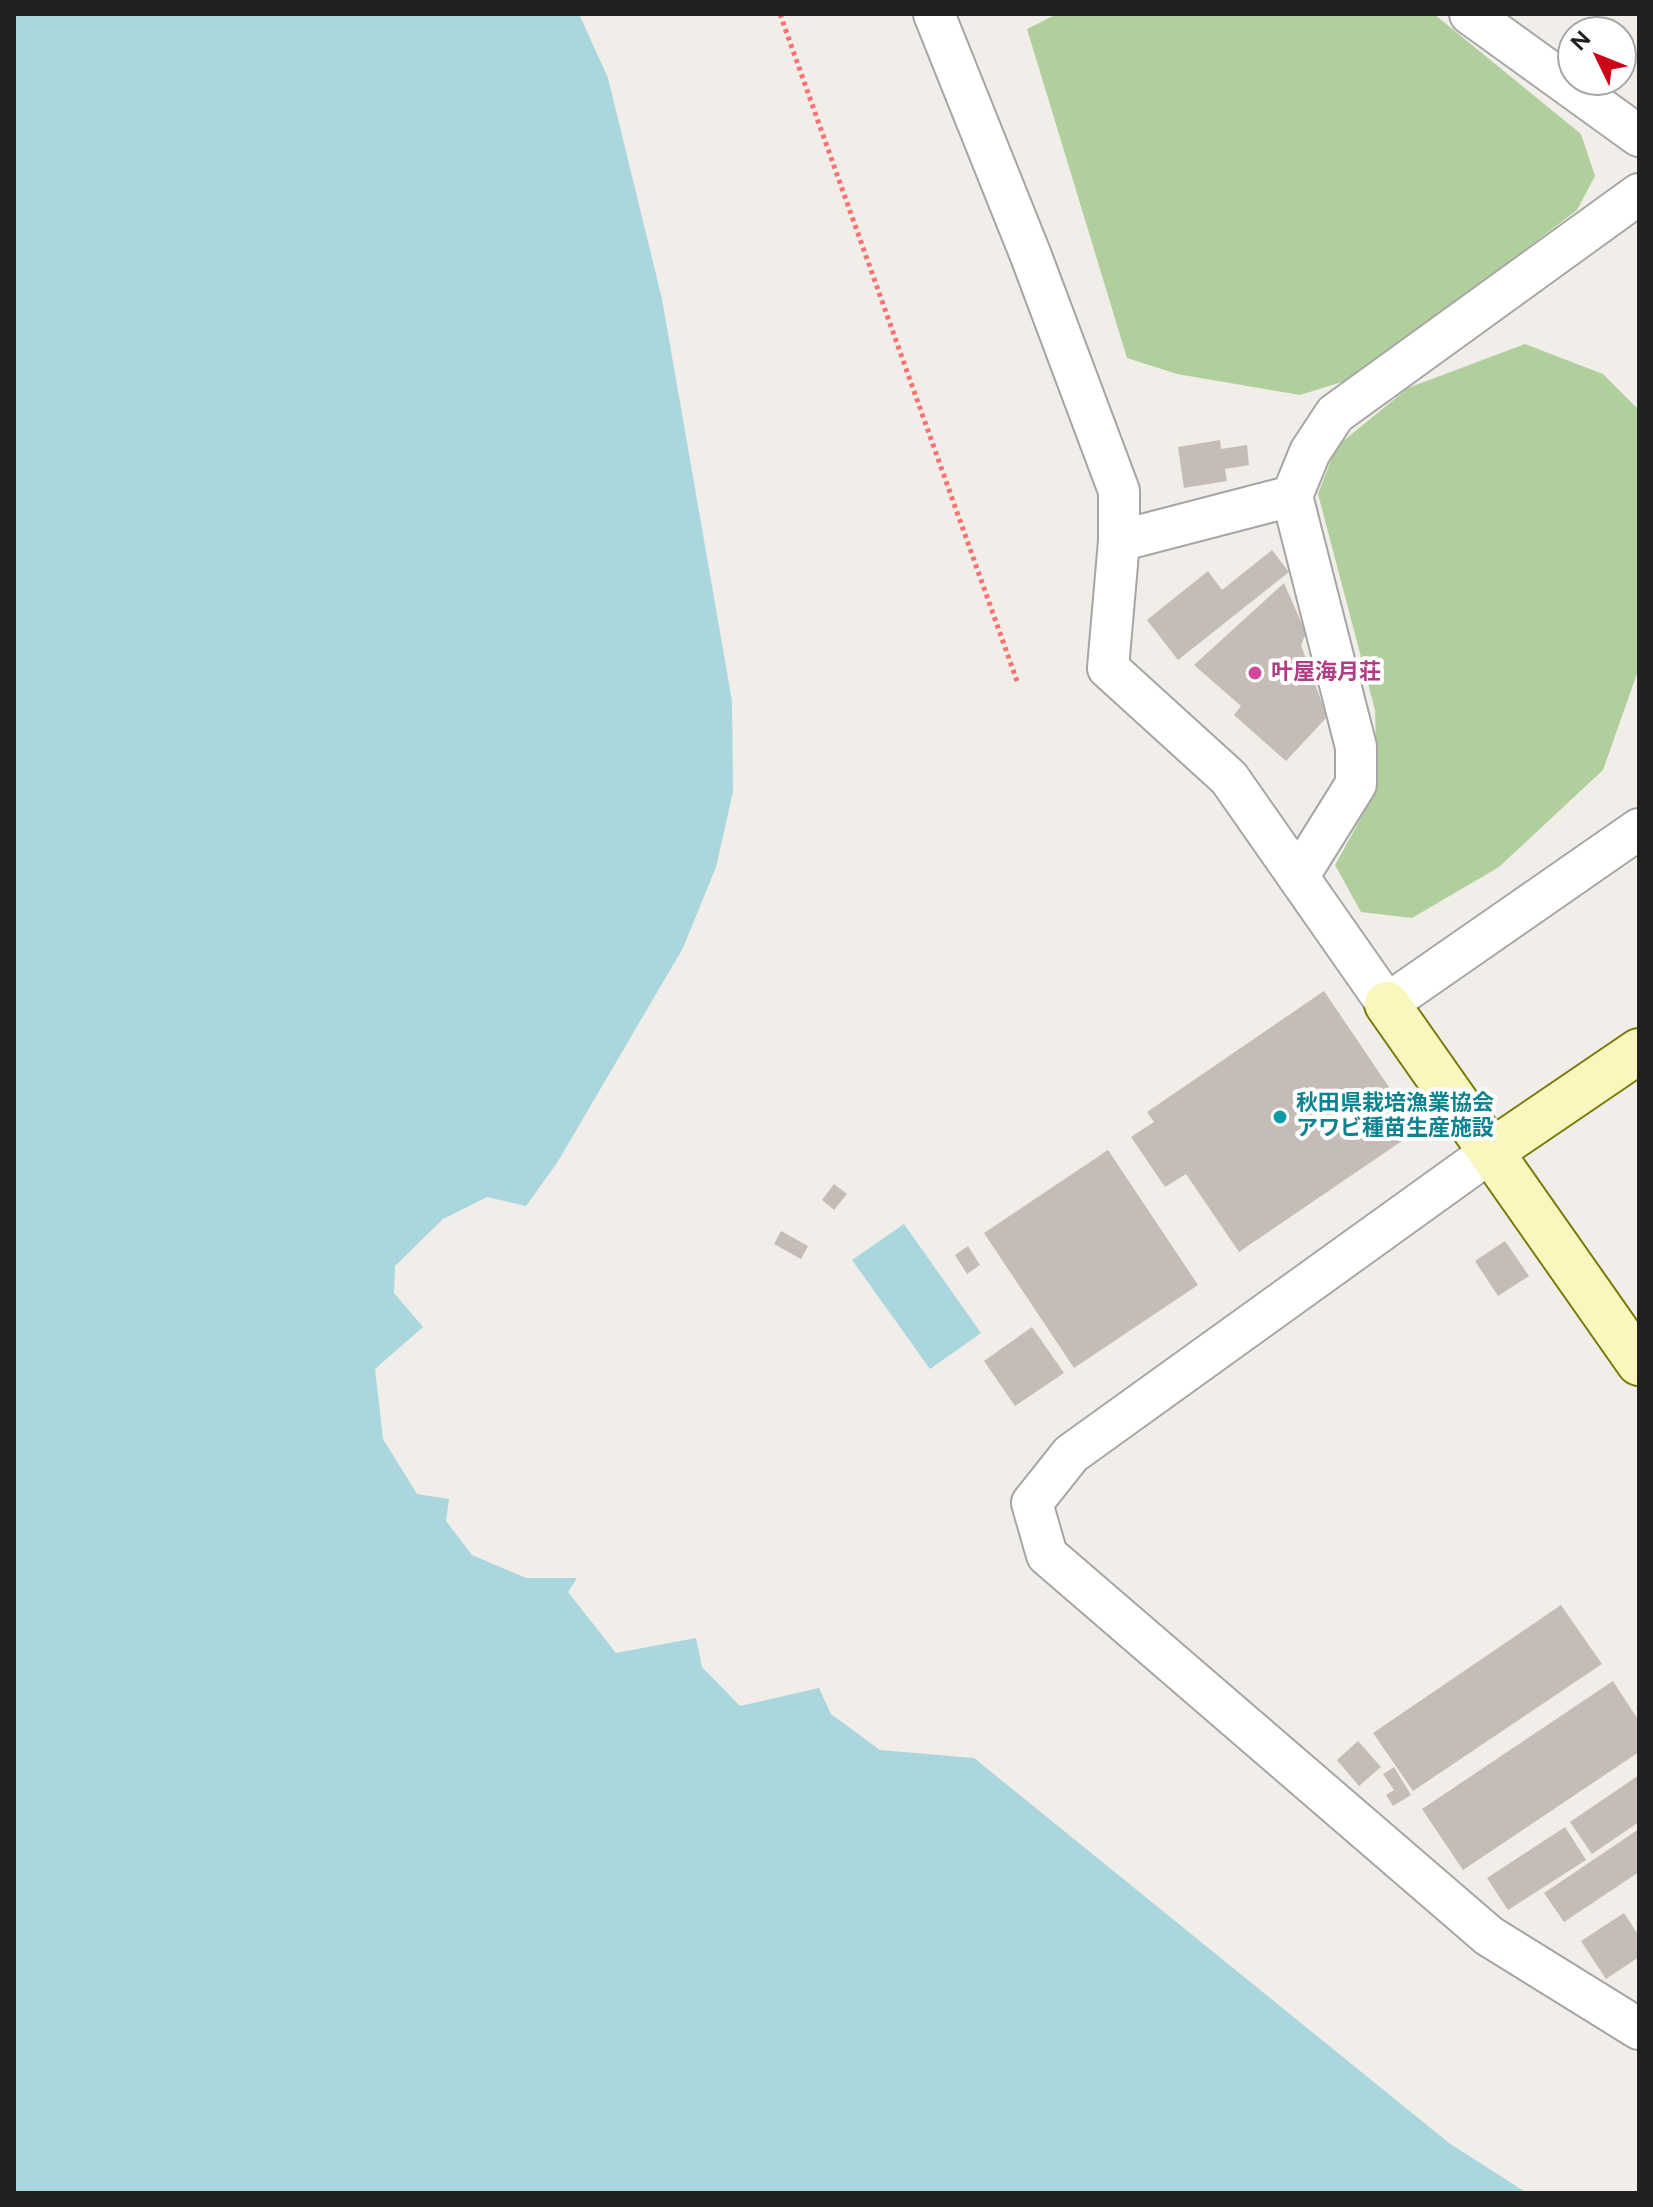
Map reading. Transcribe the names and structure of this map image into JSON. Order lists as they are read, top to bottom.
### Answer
{
  "places": ["叶屋海月荘", "秋田県栽培漁業協会 アワビ種苗生産施設"],
  "north": "top left"
}
